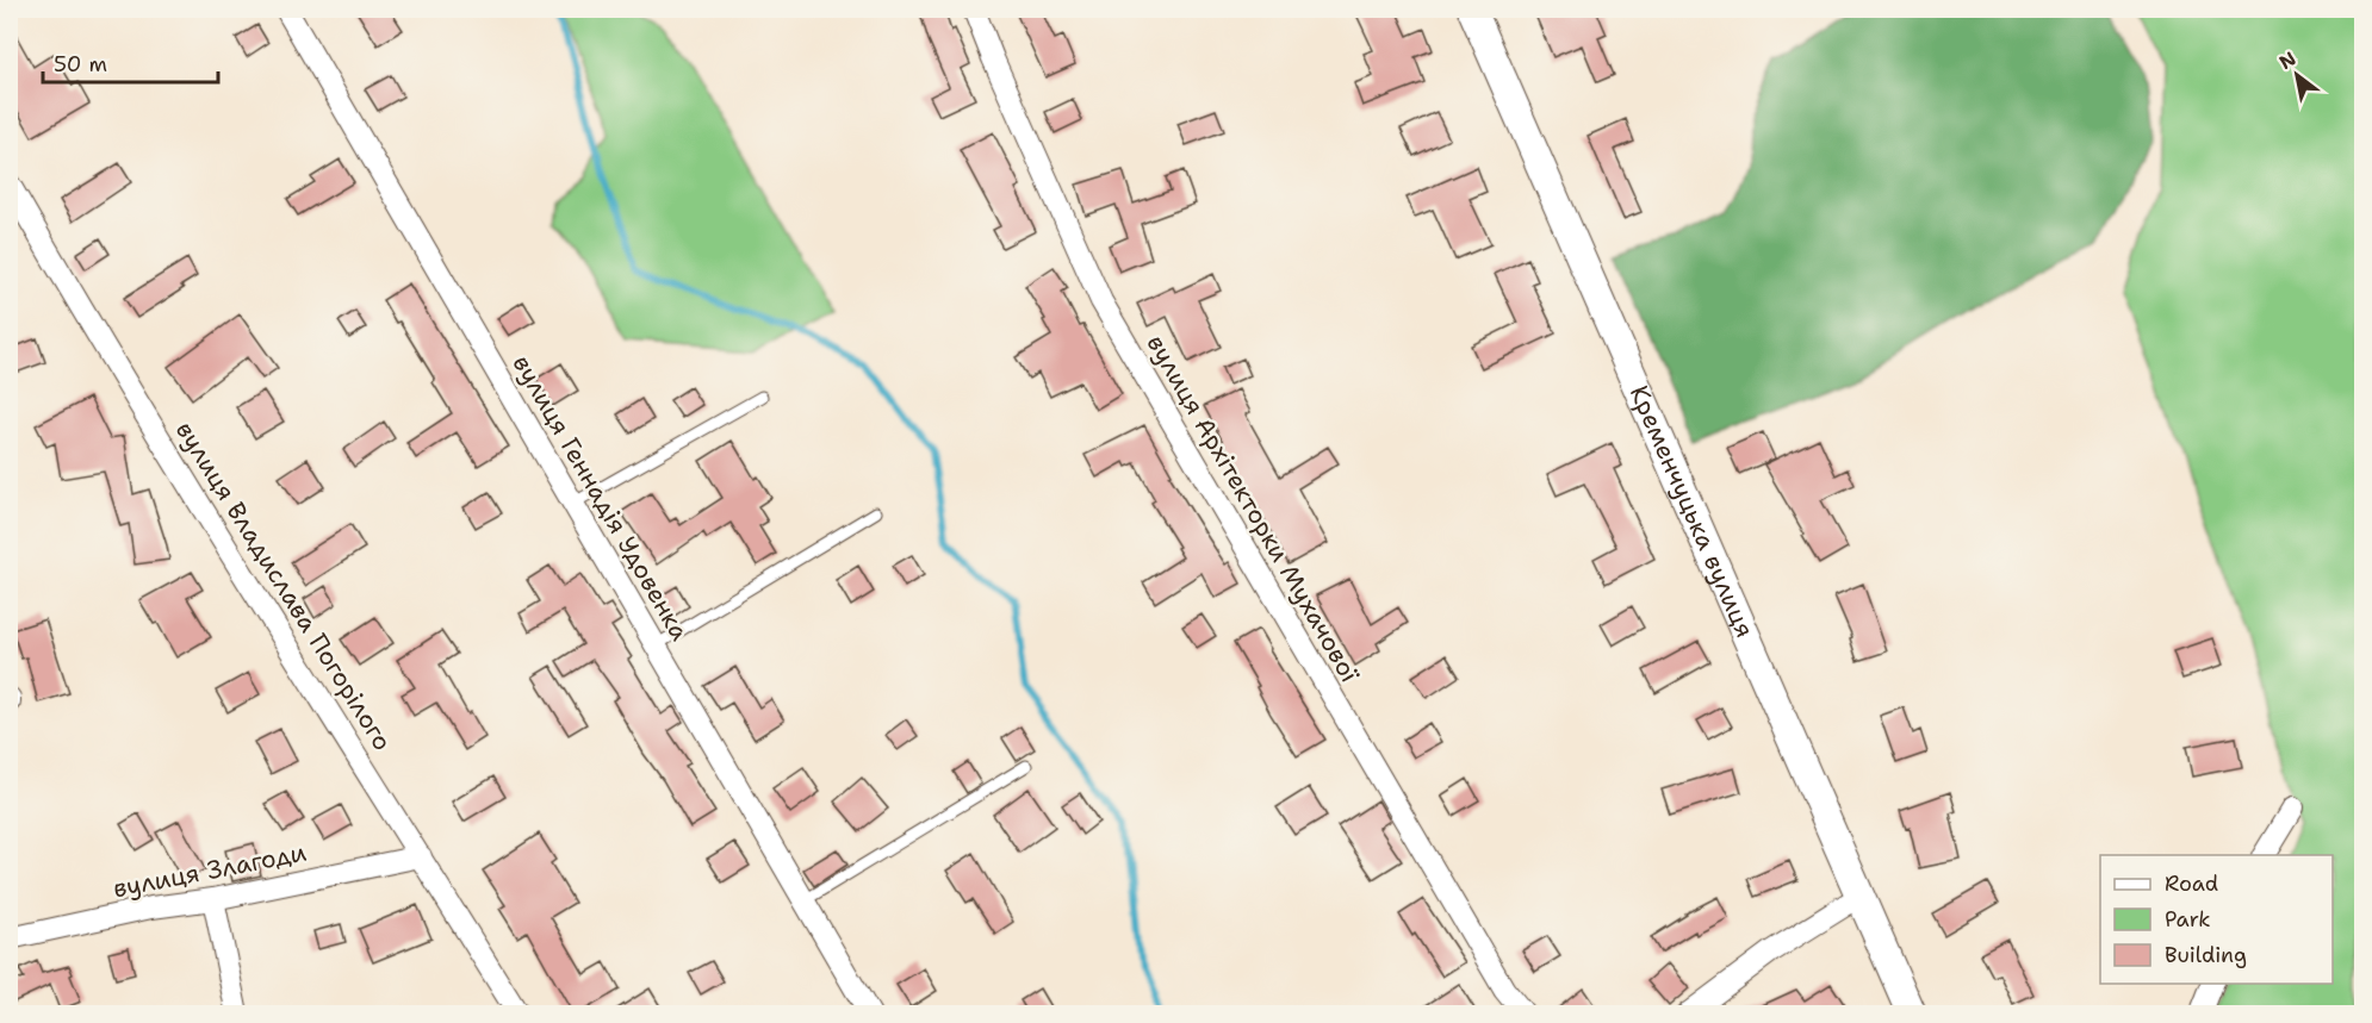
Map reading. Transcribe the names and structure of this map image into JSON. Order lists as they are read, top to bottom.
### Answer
{
  "streets": {
    "street": [
      "вулиця Геннадія Удовенка",
      "вулиця Архітекторки Мухачової",
      "Кременчуцька вулиця",
      "вулиця Владислава Погорілого",
      "вулиця Злагоди"
    ]
  },
  "crossings": [
    ["вулиця Владислава Погорілого", "вулиця Злагоди"]
  ],
  "legend": ["Road", "Park", "Building"],
  "scale_bar": "50 m",
  "north": "top left"
}
